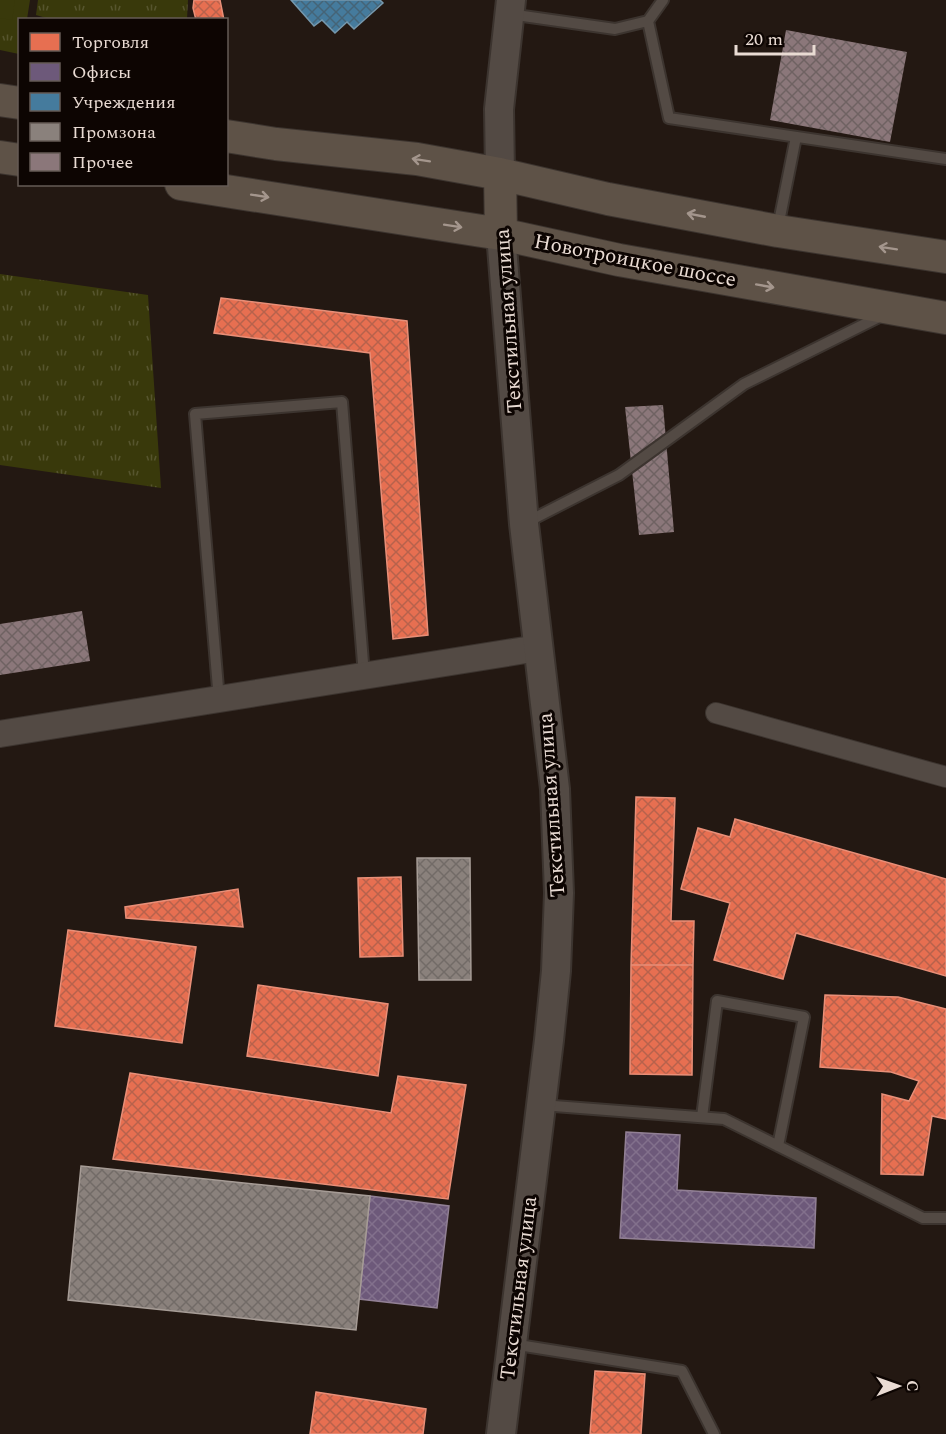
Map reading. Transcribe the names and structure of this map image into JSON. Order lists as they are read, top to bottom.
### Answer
{
  "streets": {
    "main road": ["Новотроицкое шоссе", "Текстильная улица"]
  },
  "crossings": [
    ["Новотроицкое шоссе", "Текстильная улица"]
  ],
  "legend": [
    "Торговля",
    "Офисы",
    "Учреждения",
    "Промзона",
    "Прочее"
  ],
  "scale_bar": "20 m",
  "north": "right"
}
